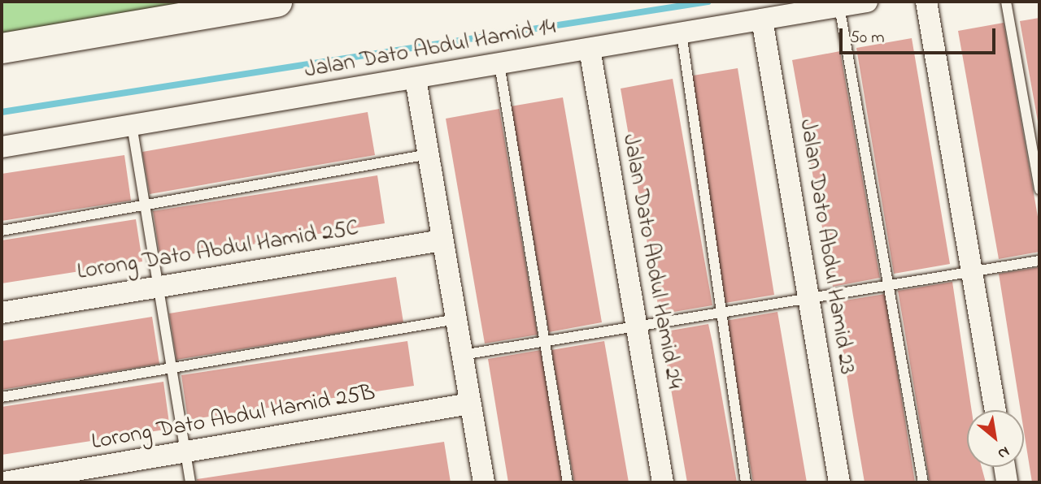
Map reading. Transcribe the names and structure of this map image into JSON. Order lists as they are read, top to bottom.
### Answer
{
  "streets": {
    "street": [
      "Jalan Dato Abdul Hamid 14",
      "Jalan Dato Abdul Hamid 23",
      "Lorong Dato Abdul Hamid 25C",
      "Jalan Dato Abdul Hamid 24",
      "Lorong Dato Abdul Hamid 25B"
    ]
  },
  "crossings": [
    ["Jalan Dato Abdul Hamid 14", "Jalan Dato Abdul Hamid 23"],
    ["Jalan Dato Abdul Hamid 14", "Jalan Dato Abdul Hamid 24"]
  ],
  "scale_bar": "50 m",
  "north": "bottom right"
}
